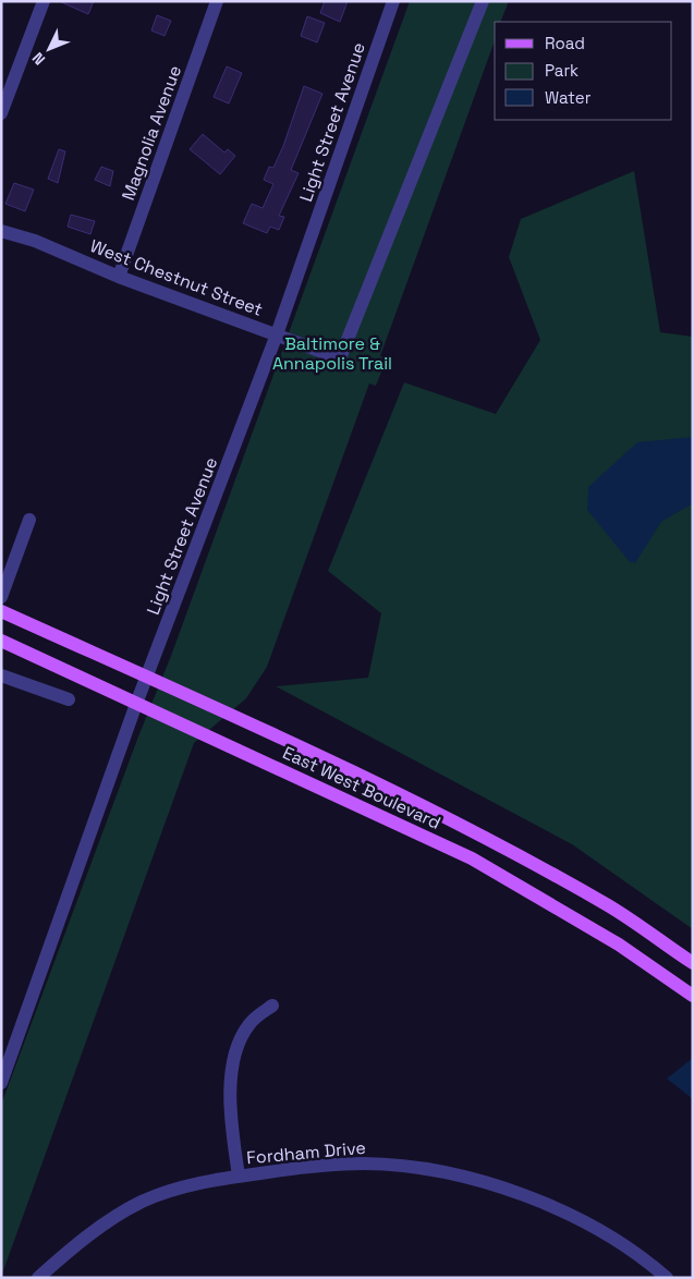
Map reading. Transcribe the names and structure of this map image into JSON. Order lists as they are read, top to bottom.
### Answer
{
  "streets": {
    "main road": ["East West Boulevard"],
    "street": [
      "Light Street Avenue",
      "Magnolia Avenue",
      "West Chestnut Street",
      "Fordham Drive"
    ]
  },
  "crossings": [
    ["Light Street Avenue", "West Chestnut Street"],
    ["Light Street Avenue", "East West Boulevard"],
    ["Magnolia Avenue", "West Chestnut Street"]
  ],
  "parks": ["Baltimore & Annapolis Trail"],
  "legend": ["Road", "Park", "Water"],
  "north": "bottom left"
}
